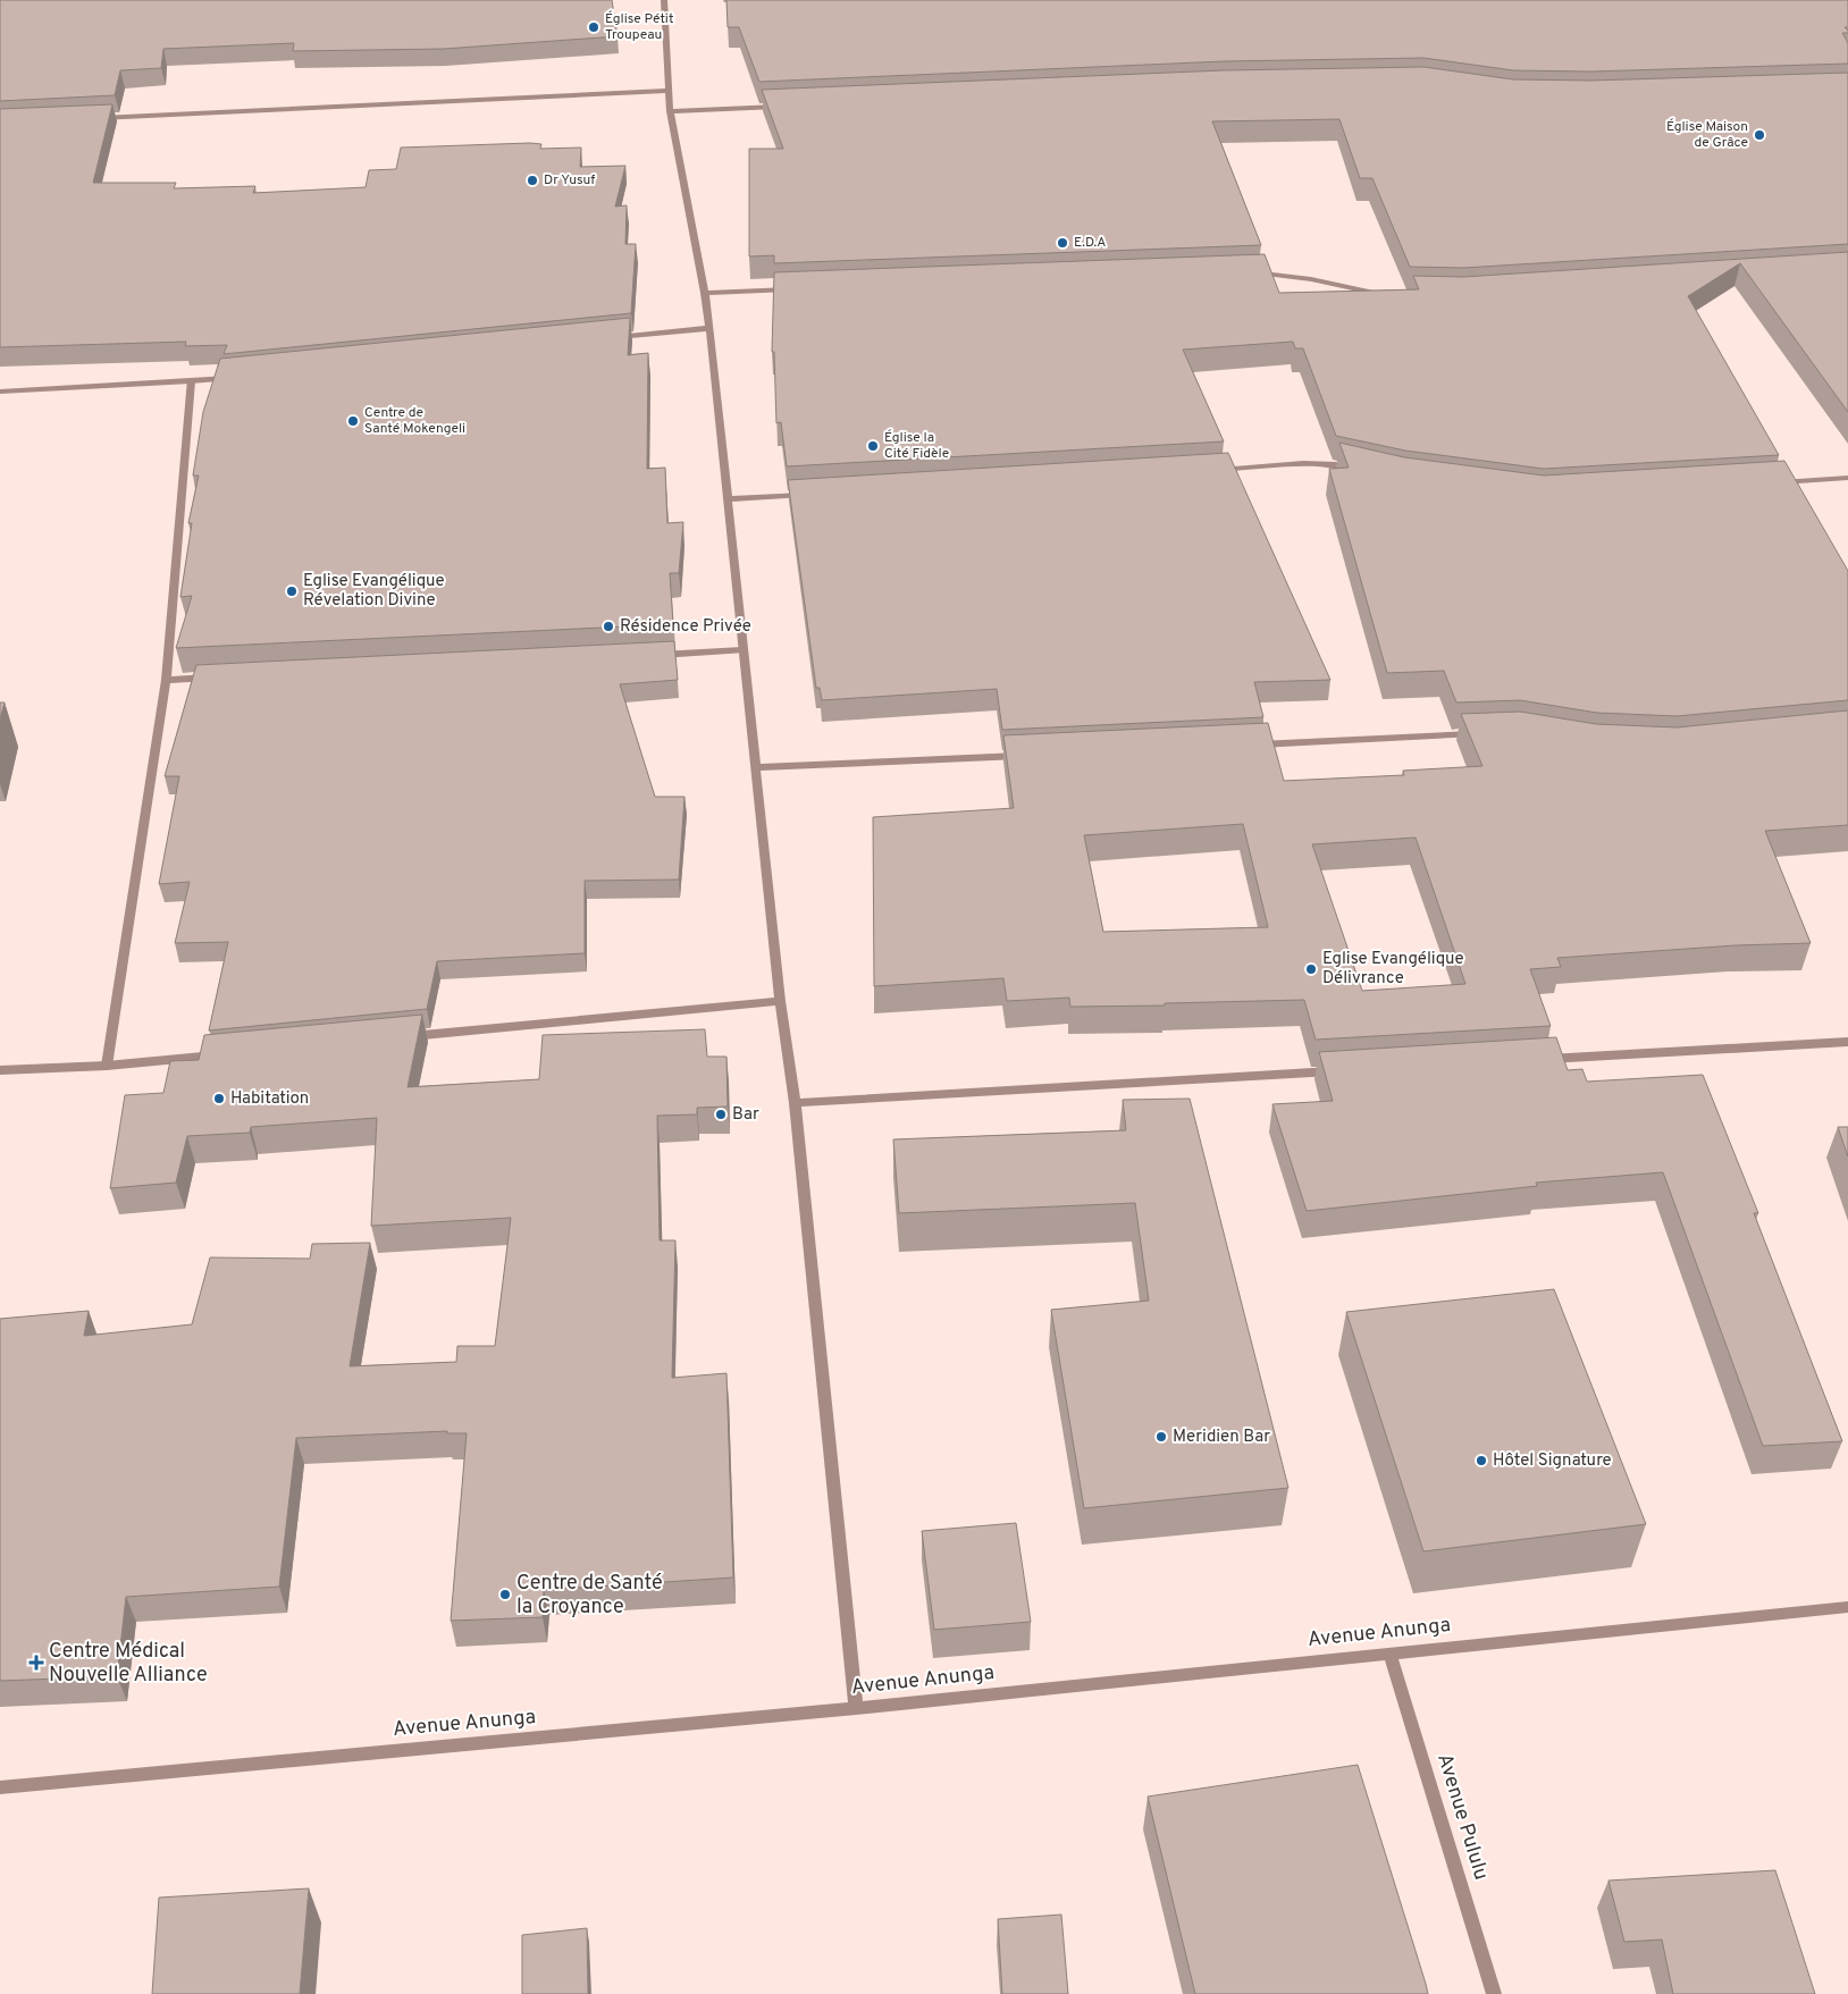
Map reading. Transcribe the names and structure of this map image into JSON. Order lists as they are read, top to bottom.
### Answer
{
  "streets": {
    "street": ["Avenue Anunga", "Avenue Pululu"]
  },
  "crossings": [
    ["Avenue Anunga", "Avenue Pululu"]
  ],
  "places": {
    "other": [
      "Église Pétit Troupeau",
      "Église Maison de Grâce",
      "Dr Yusuf",
      "E.D.A",
      "Centre de Santé Mokengeli",
      "Église la Cité Fidèle",
      "Eglise Evangélique Révelation Divine",
      "Résidence Privée",
      "Eglise Evangélique Délivrance",
      "Habitation",
      "Bar",
      "Meridien Bar",
      "Hôtel Signature",
      "Centre de Santé la Croyance"
    ],
    "health": ["Centre Médical Nouvelle Alliance"]
  }
}
